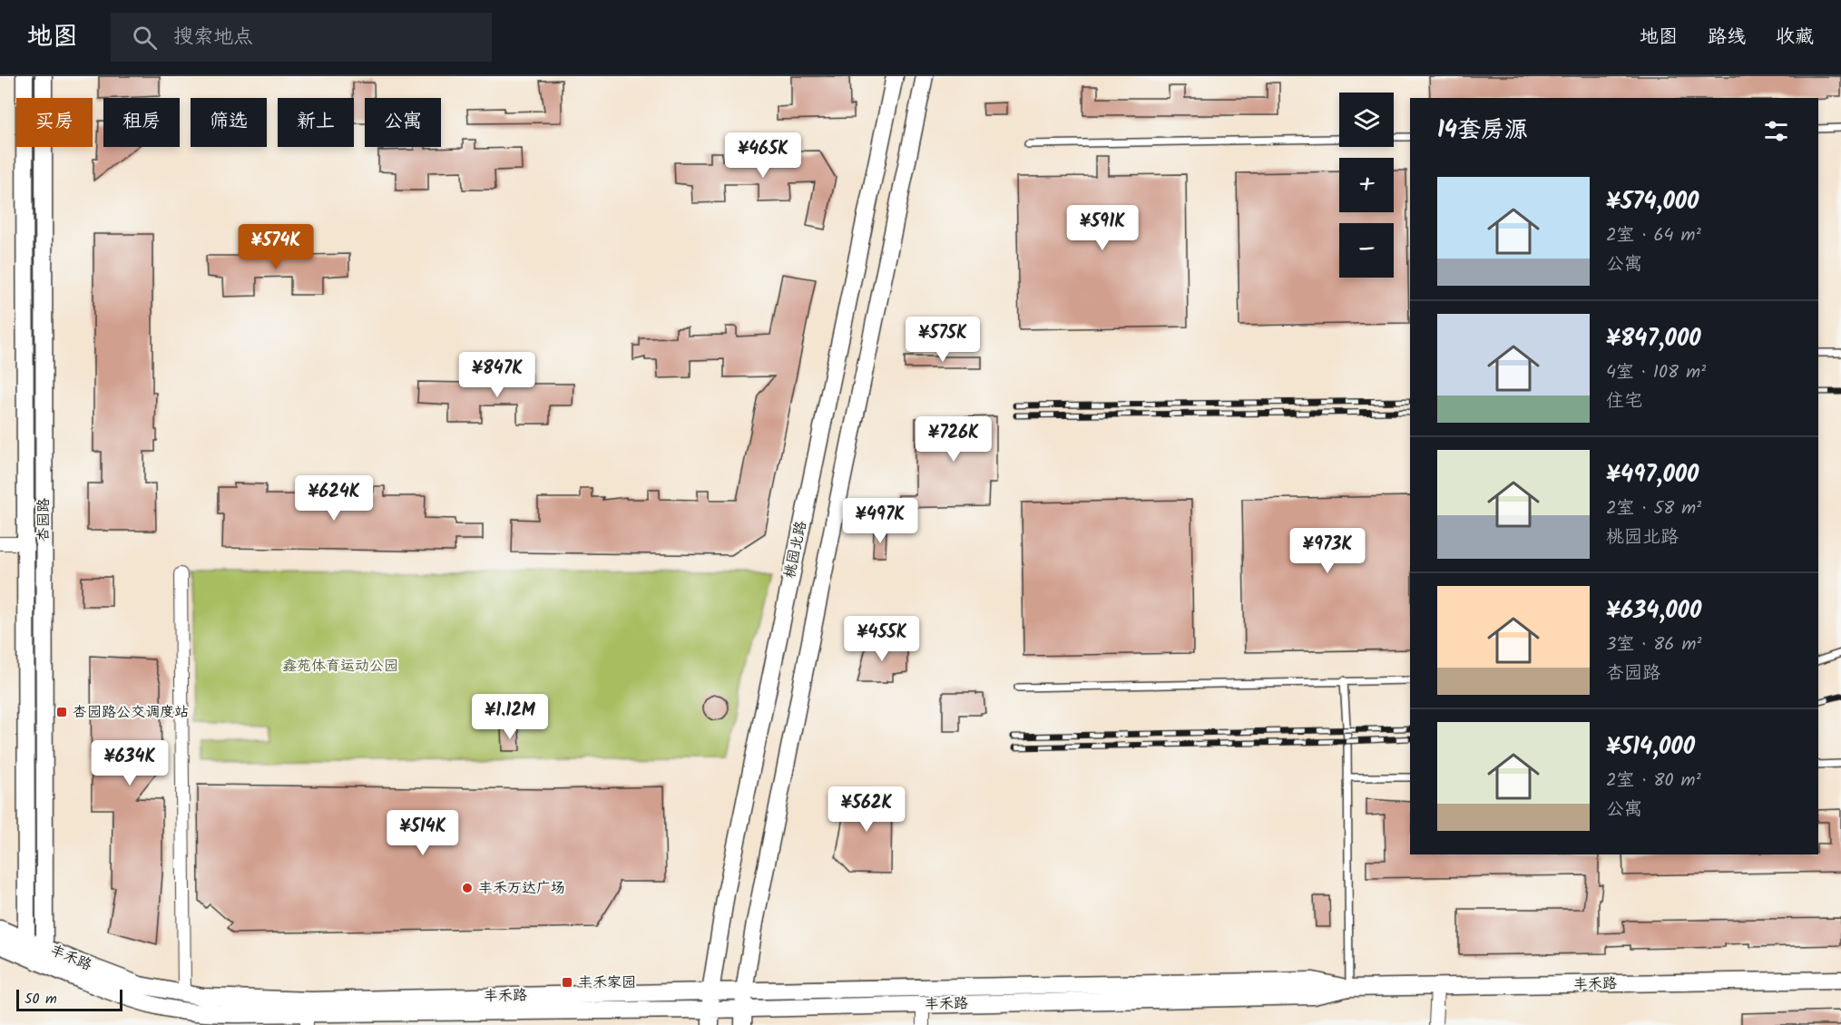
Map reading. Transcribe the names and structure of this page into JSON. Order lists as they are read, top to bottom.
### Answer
{
  "streets": {
    "main road": ["杏园路", "桃园北路", "丰禾路"]
  },
  "crossings": [
    ["杏园路", "丰禾路"],
    ["桃园北路", "丰禾路"]
  ],
  "parks": ["鑫苑体育运动公园"],
  "places": {
    "transit": ["杏园路公交调度站", "丰禾家园"],
    "other": ["丰禾万达广场"]
  },
  "scale_bar": "50 m",
  "page": {
    "header": "地图",
    "search": "搜索地点",
    "nav": ["地图", "路线", "收藏"],
    "map_buttons": ["+", "−"],
    "chip": [
      "买房",
      "租房",
      "筛选",
      "新上",
      "公寓"
    ],
    "heading": "14套房源",
    "price": [
      "¥465K",
      "¥591K",
      "¥574K",
      "¥575K",
      "¥847K",
      "¥726K",
      "¥624K",
      "¥497K",
      "¥973K",
      "¥455K",
      "¥1.12M",
      "¥634K",
      "¥562K",
      "¥514K"
    ],
    "list": [
      {
        "name": "¥574,000",
        "note": "2室 · 64 m² · 公寓"
      },
      {
        "name": "¥847,000",
        "note": "4室 · 108 m² · 住宅"
      },
      {
        "name": "¥497,000",
        "note": "2室 · 58 m² · 桃园北路"
      },
      {
        "name": "¥634,000",
        "note": "3室 · 86 m² · 杏园路"
      },
      {
        "name": "¥514,000",
        "note": "2室 · 80 m² · 公寓"
      }
    ],
    "scale": "50 m"
  }
}
